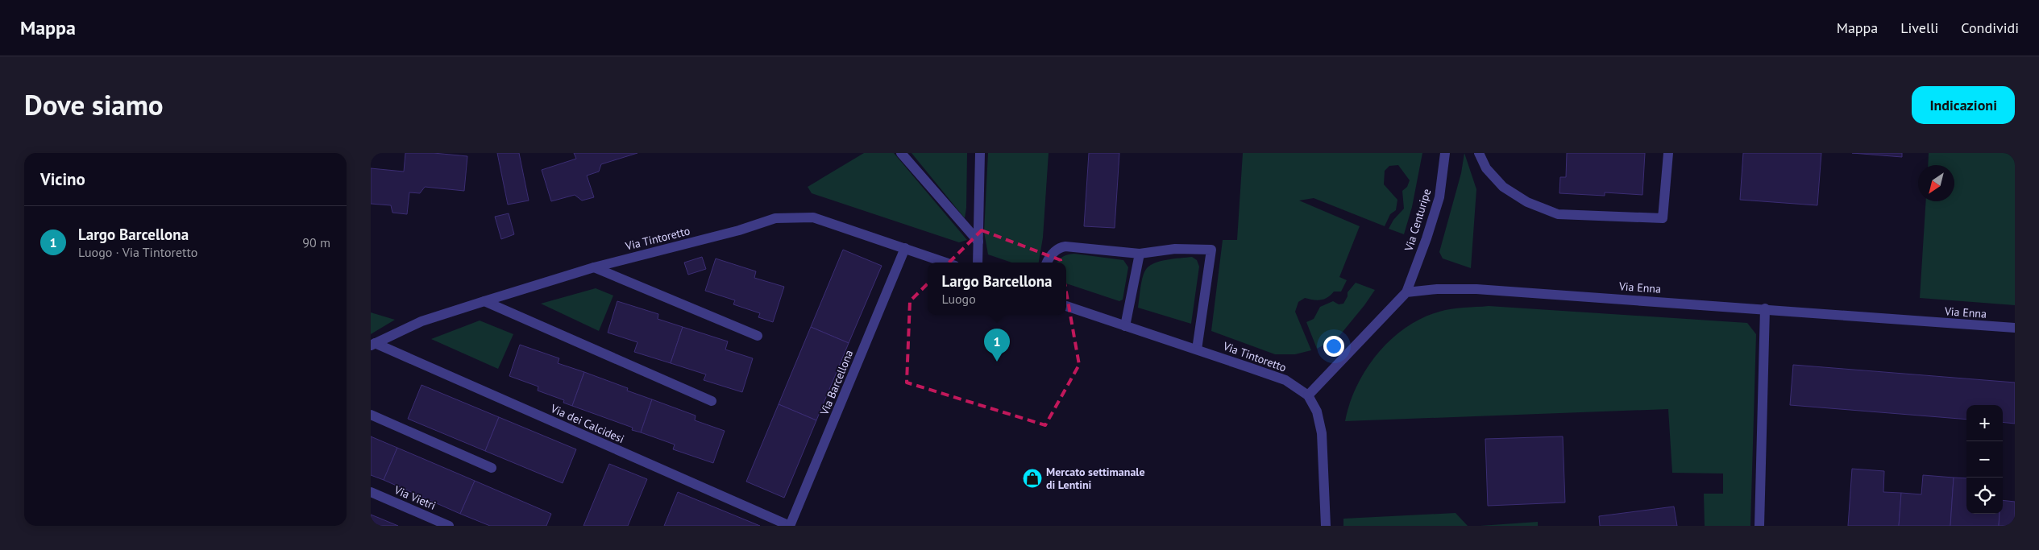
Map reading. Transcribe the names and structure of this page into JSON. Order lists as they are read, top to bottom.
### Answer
{
  "streets": {
    "street": [
      "Via Centuripe",
      "Via Tintoretto",
      "Via Enna",
      "Via Barcellona",
      "Via dei Calcidesi",
      "Via Vietri"
    ]
  },
  "crossings": [
    ["Via Centuripe", "Via Enna"],
    ["Via Tintoretto", "Via Barcellona"],
    ["Via Tintoretto", "Via dei Calcidesi"],
    ["Via Barcellona", "Via dei Calcidesi"]
  ],
  "places": {
    "shop": ["Mercato settimanale di Lentini"]
  },
  "north": "bottom left",
  "page": {
    "header": "Mappa",
    "nav": ["Mappa", "Livelli", "Condividi"],
    "title": "Dove siamo",
    "buttons": "Indicazioni",
    "heading": "Vicino",
    "list": [
      {
        "mark": "1",
        "name": "Largo Barcellona",
        "note": "Luogo · Via Tintoretto",
        "value": "90 m"
      }
    ],
    "popup": ["Largo Barcellona", "Luogo"],
    "pins": "1",
    "map_buttons": ["+", "−"]
  }
}
